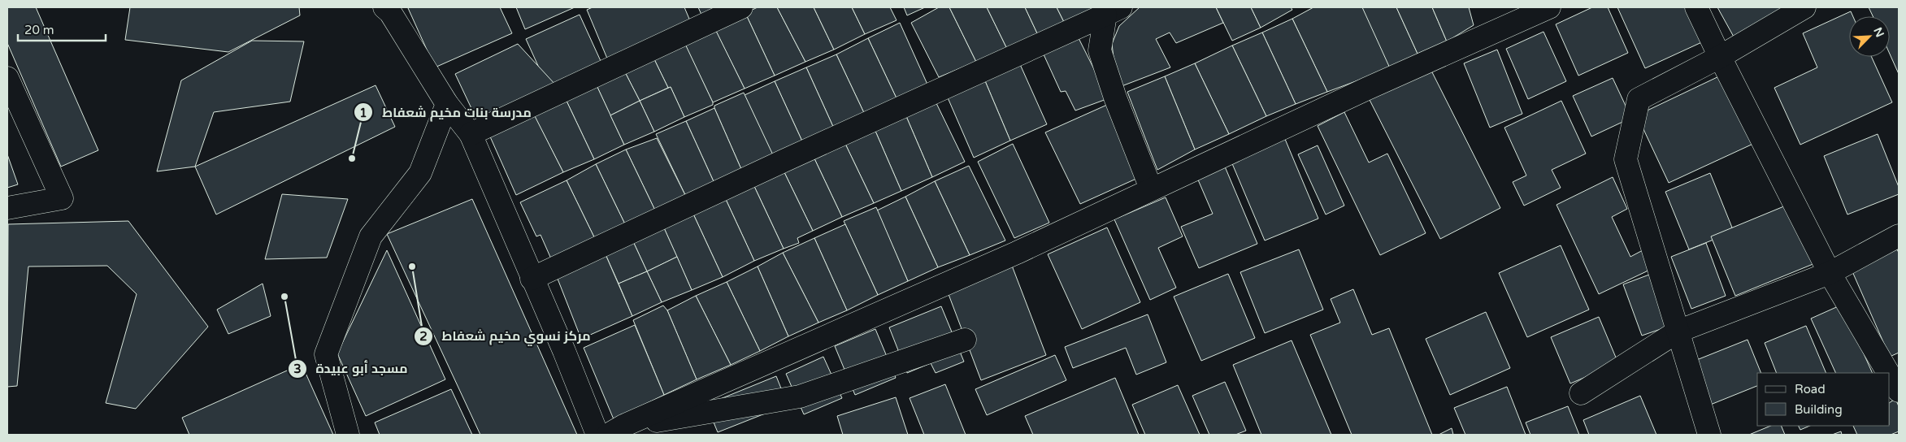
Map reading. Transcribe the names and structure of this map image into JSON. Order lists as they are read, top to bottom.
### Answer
{
  "places": ["مدرسة بنات مخيم شعفاط", "مركز نسوي مخيم شعفاط", "مسجد أبو عبيدة"],
  "legend": ["Road", "Building"],
  "scale_bar": "20 m",
  "north": "top right"
}
